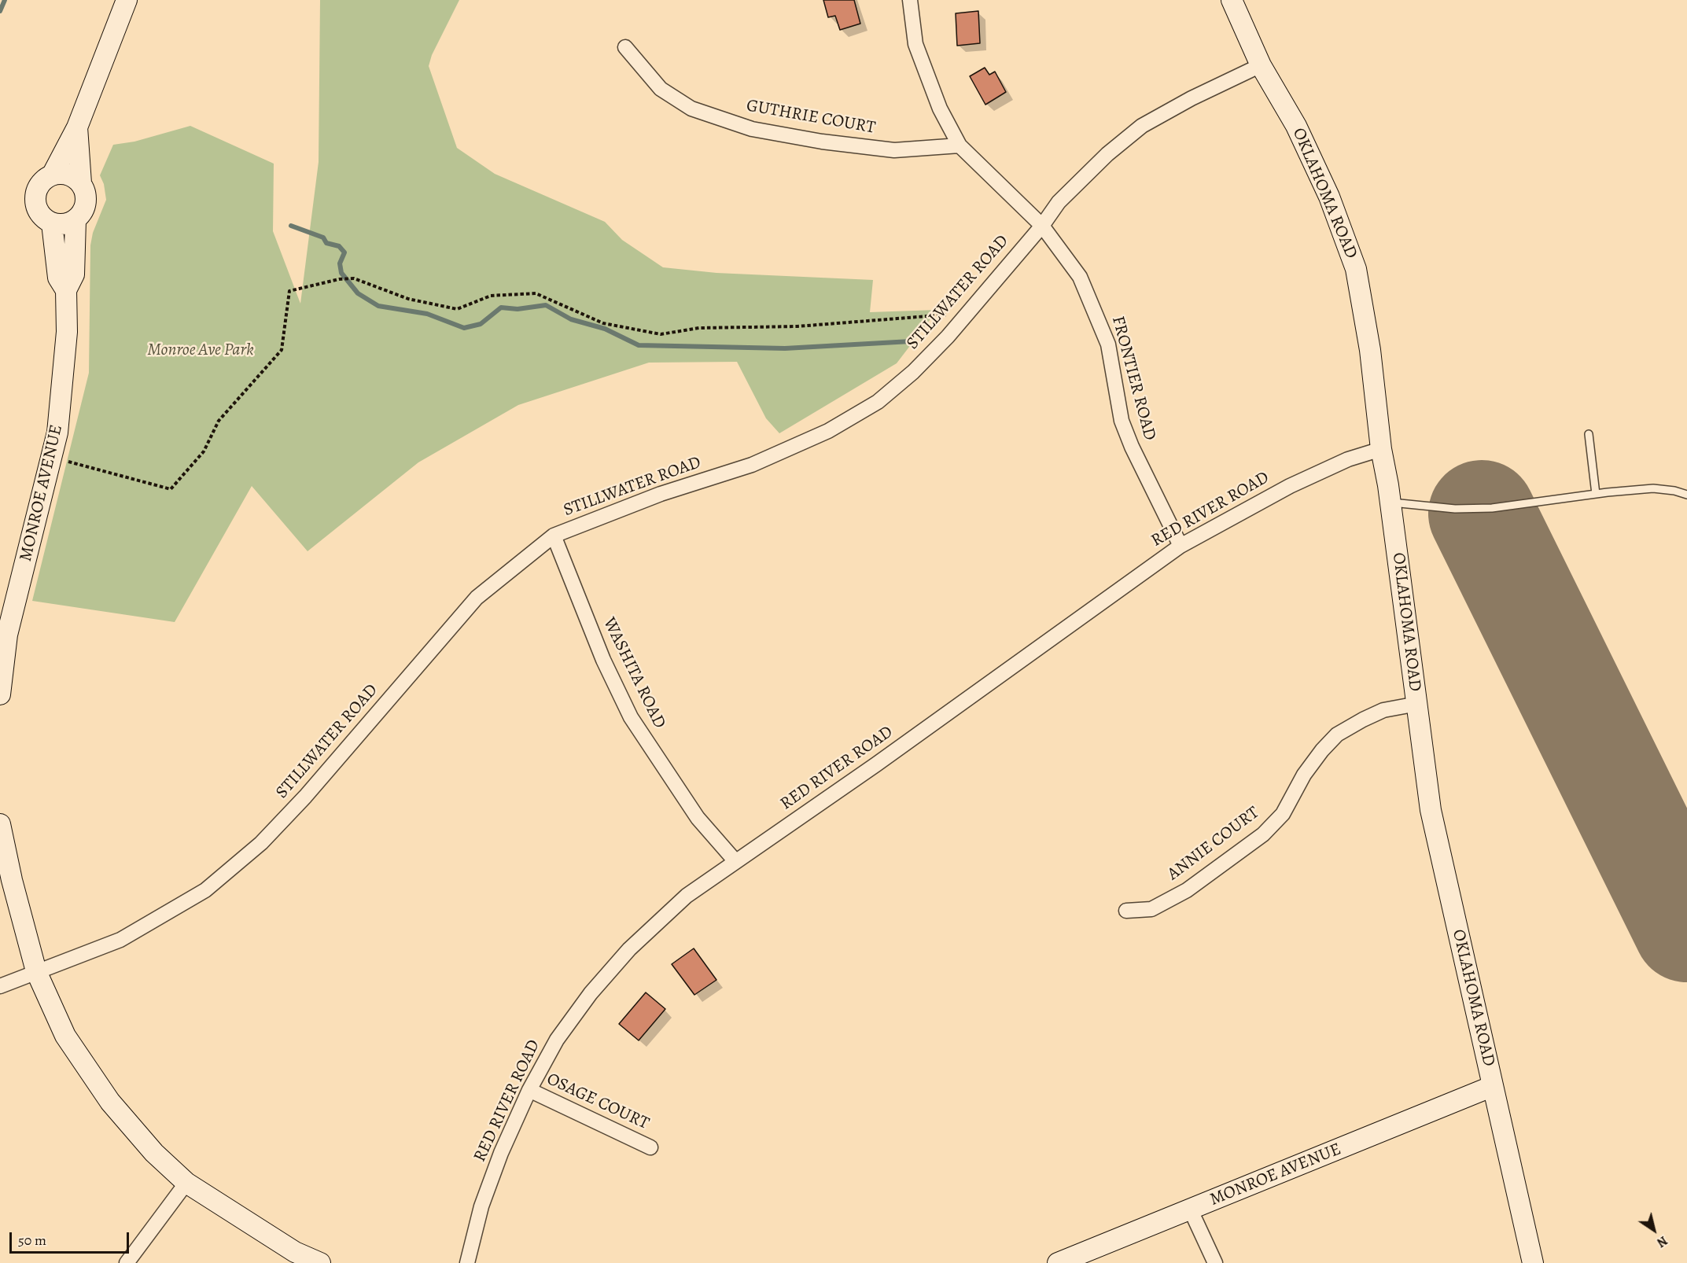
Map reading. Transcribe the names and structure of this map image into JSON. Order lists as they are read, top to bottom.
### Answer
{
  "streets": {
    "street": [
      "GUTHRIE COURT",
      "OKLAHOMA ROAD",
      "STILLWATER ROAD",
      "FRONTIER ROAD",
      "MONROE AVENUE",
      "RED RIVER ROAD",
      "WASHITA ROAD",
      "ANNIE COURT",
      "OSAGE COURT"
    ]
  },
  "crossings": [
    ["GUTHRIE COURT", "FRONTIER ROAD"],
    ["OKLAHOMA ROAD", "STILLWATER ROAD"],
    ["OKLAHOMA ROAD", "MONROE AVENUE"],
    ["OKLAHOMA ROAD", "RED RIVER ROAD"],
    ["OKLAHOMA ROAD", "ANNIE COURT"],
    ["STILLWATER ROAD", "FRONTIER ROAD"],
    ["STILLWATER ROAD", "WASHITA ROAD"],
    ["FRONTIER ROAD", "RED RIVER ROAD"],
    ["RED RIVER ROAD", "WASHITA ROAD"],
    ["RED RIVER ROAD", "OSAGE COURT"]
  ],
  "parks": ["Monroe Ave Park"],
  "scale_bar": "50 m",
  "north": "bottom right"
}
